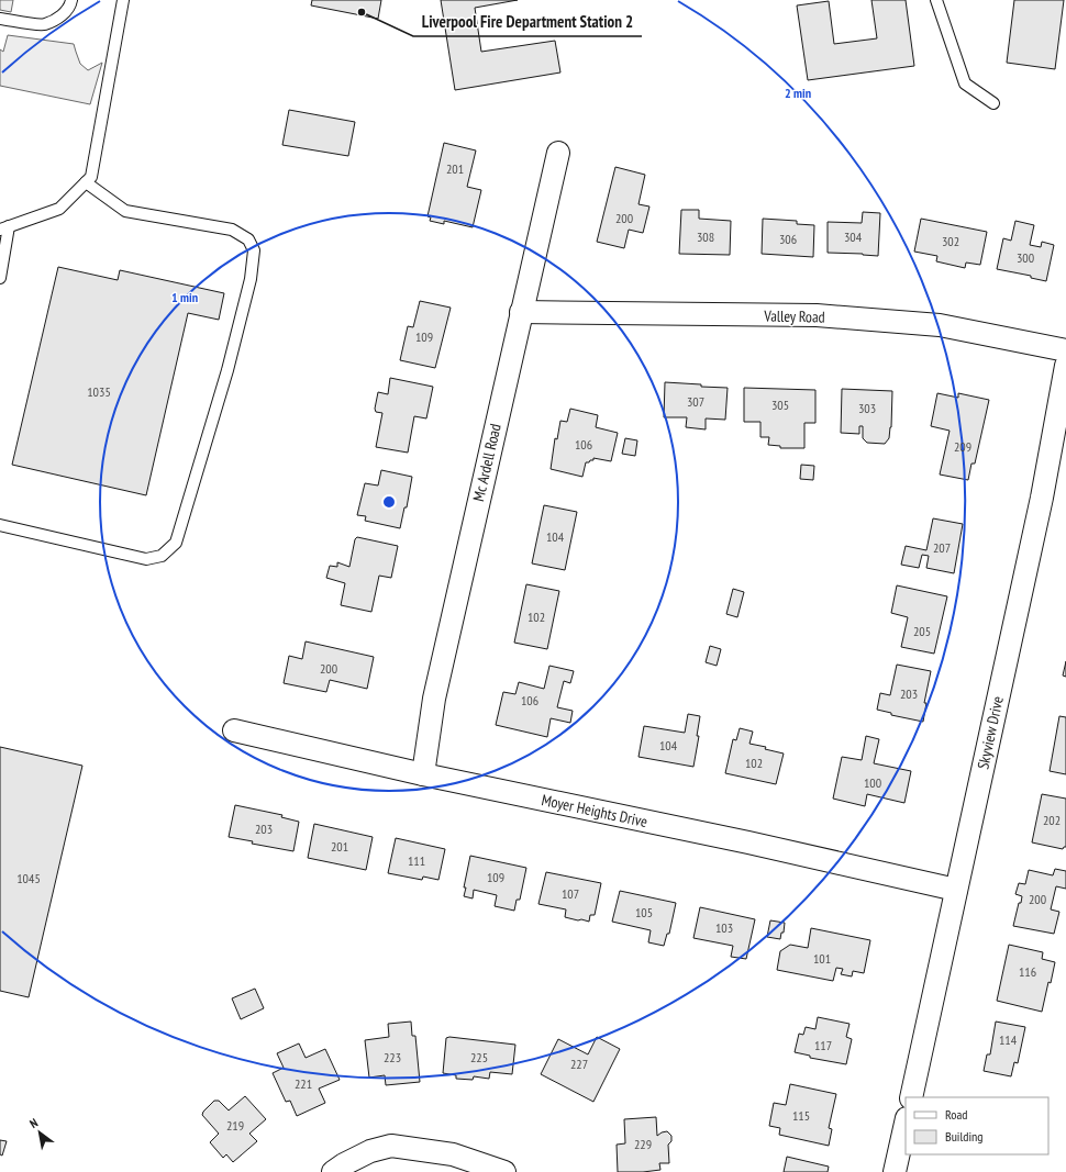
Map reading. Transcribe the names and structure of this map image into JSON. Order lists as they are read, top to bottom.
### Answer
{
  "streets": {
    "street": [
      "Valley Road",
      "Mc Ardell Road",
      "Skyview Drive",
      "Moyer Heights Drive"
    ]
  },
  "crossings": [
    ["Valley Road", "Mc Ardell Road"],
    ["Mc Ardell Road", "Moyer Heights Drive"],
    ["Skyview Drive", "Moyer Heights Drive"]
  ],
  "places": ["Liverpool Fire Department Station 2"],
  "house_numbers": [
    "201",
    "200",
    "308",
    "304",
    "306",
    "302",
    "300",
    "109",
    "1035",
    "307",
    "305",
    "303",
    "106",
    "209",
    "104",
    "207",
    "102",
    "205",
    "200",
    "203",
    "106",
    "104",
    "102",
    "100",
    "202",
    "203",
    "201",
    "111",
    "109",
    "1045",
    "107",
    "200",
    "105",
    "103",
    "101",
    "116",
    "114",
    "117",
    "223",
    "225",
    "227",
    "221",
    "115",
    "219",
    "229"
  ],
  "legend": ["Road", "Building"],
  "north": "top left",
  "rings": ["2 min", "1 min"]
}
